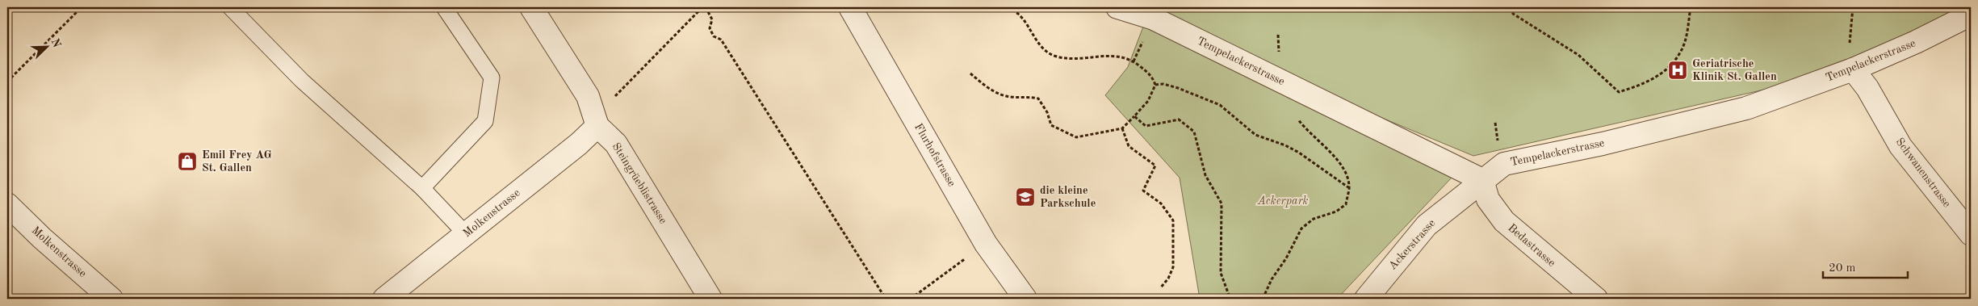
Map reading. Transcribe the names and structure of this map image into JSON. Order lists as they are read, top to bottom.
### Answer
{
  "streets": {
    "street": [
      "Tempelackerstrasse",
      "Flurhofstrasse",
      "Schwanenstrasse",
      "Steingrüeblistrasse",
      "Molkenstrasse",
      "Ackerstrasse",
      "Bedastrasse"
    ]
  },
  "crossings": [
    ["Tempelackerstrasse", "Schwanenstrasse"],
    ["Tempelackerstrasse", "Ackerstrasse"],
    ["Tempelackerstrasse", "Bedastrasse"],
    ["Steingrüeblistrasse", "Molkenstrasse"],
    ["Ackerstrasse", "Bedastrasse"]
  ],
  "parks": ["Ackerpark"],
  "places": {
    "hospital": ["Geriatrische Klinik St. Gallen"],
    "shop": ["Emil Frey AG St. Gallen"],
    "school or university": ["die kleine Parkschule"]
  },
  "scale_bar": "20 m",
  "north": "top right"
}
